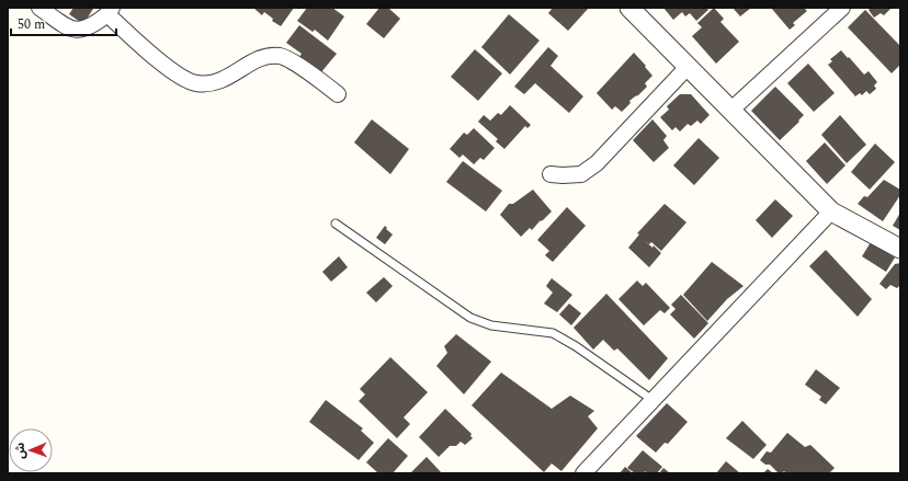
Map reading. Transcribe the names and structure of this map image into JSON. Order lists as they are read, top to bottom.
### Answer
{
  "scale_bar": "50 m",
  "north": "left"
}
